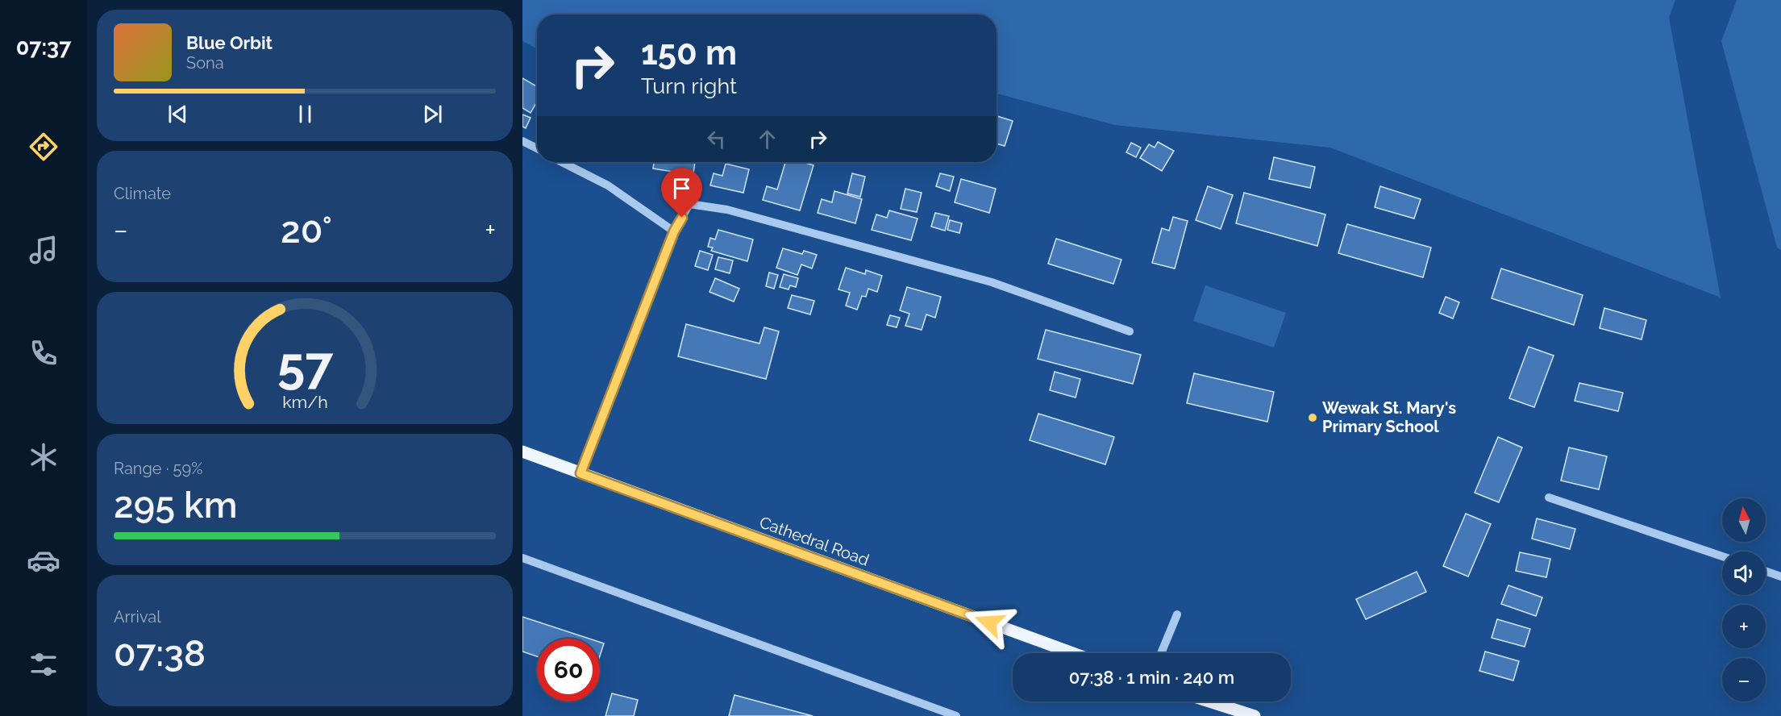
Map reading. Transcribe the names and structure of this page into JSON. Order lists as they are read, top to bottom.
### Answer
{
  "streets": {
    "main road": ["Cathedral Road"]
  },
  "places": ["Wewak St. Mary's Primary School"],
  "north": "top",
  "page": {
    "tabs": "07:37",
    "turn": ["150 m", "Turn right"],
    "song": ["Blue Orbit", "Sona"],
    "tile": [
      "Climate",
      ["Range · 59%", "295 km"],
      ["Arrival", "07:38"]
    ],
    "heat": ["−", "20°", "+"],
    "map_buttons": ["+", "−"],
    "limit": "60",
    "trip": "07:38 · 1 min · 240 m",
    "gauge": ["57", "km/h"]
  }
}
